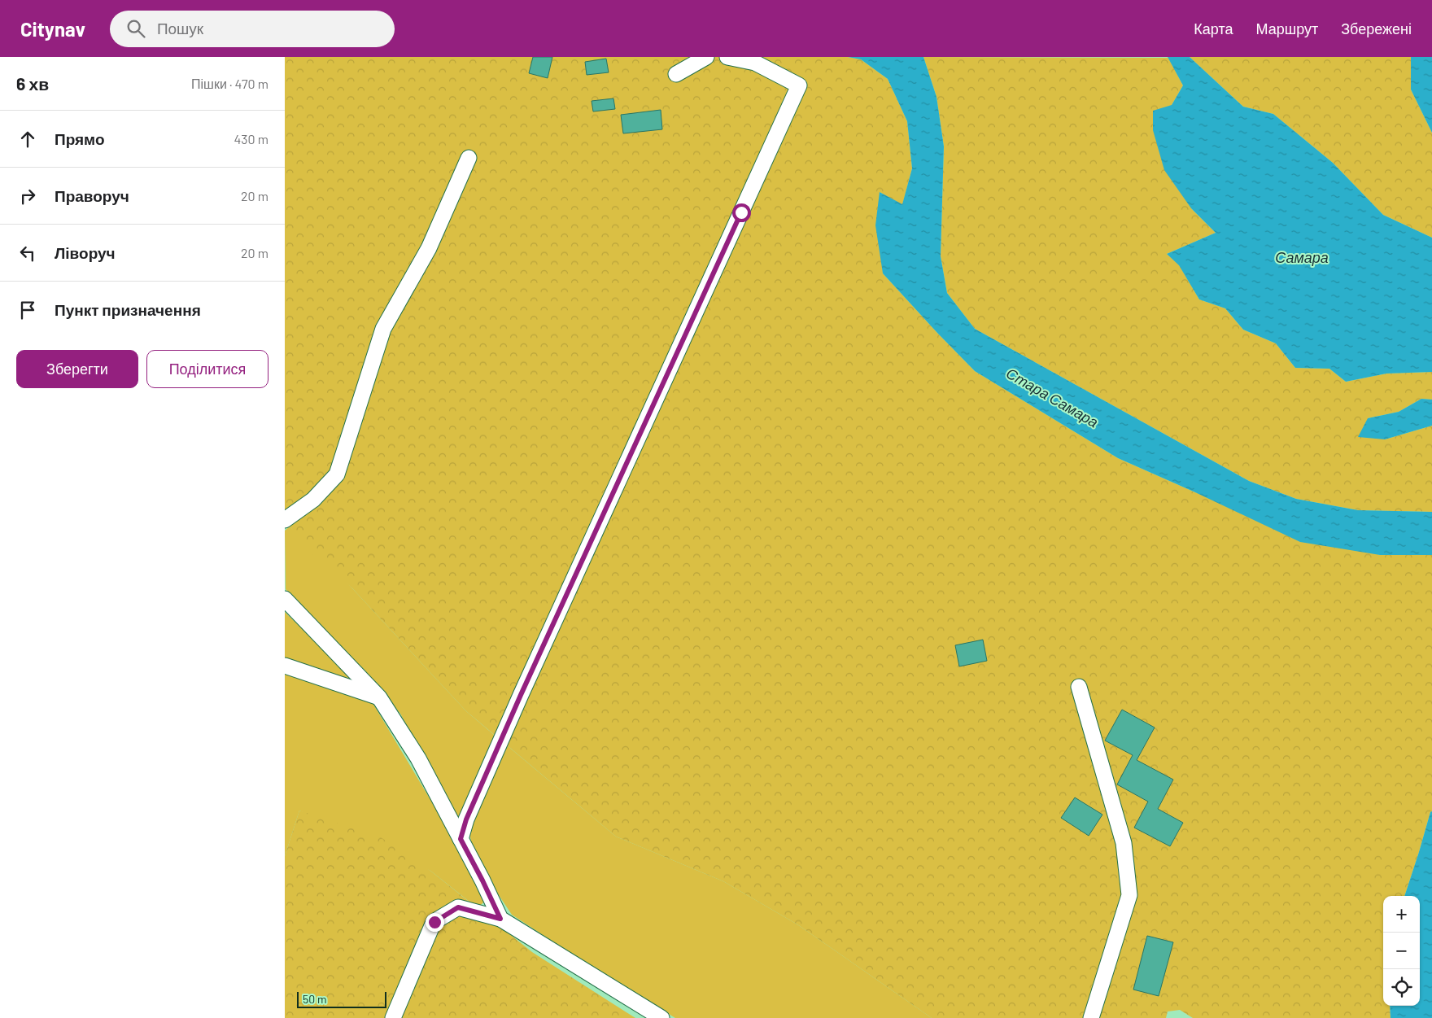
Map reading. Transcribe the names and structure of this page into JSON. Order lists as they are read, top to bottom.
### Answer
{
  "water": ["Самара", "Стара Самара"],
  "scale_bar": "50 m",
  "page": {
    "header": "Citynav",
    "search": "Пошук",
    "nav": ["Карта", "Маршрут", "Збережені"],
    "heading": ["6 хв", "Пішки · 470 m"],
    "list": [
      ["Прямо", "430 m"],
      ["Праворуч", "20 m"],
      ["Ліворуч", "20 m"],
      "Пункт призначення"
    ],
    "buttons": ["Зберегти", "Поділитися"],
    "map_buttons": ["+", "−"],
    "scale": "50 m"
  }
}
